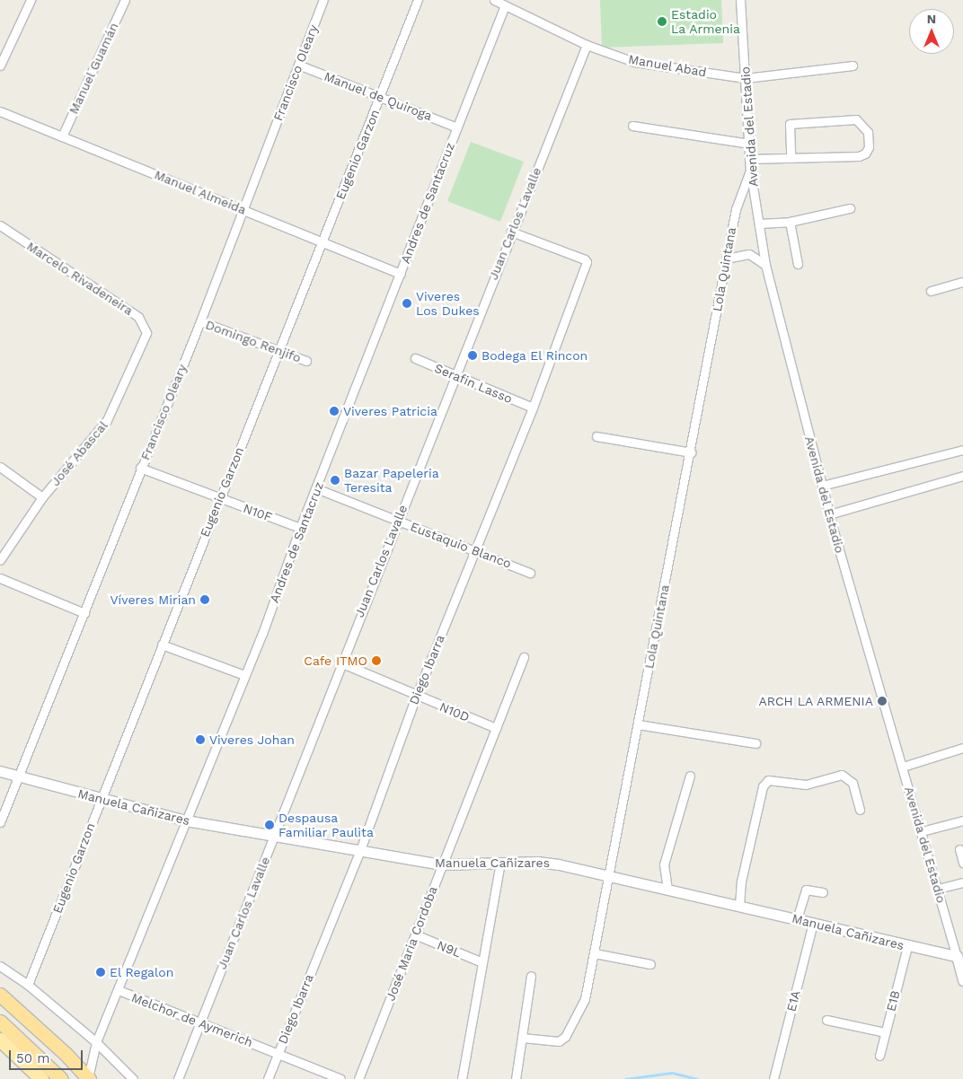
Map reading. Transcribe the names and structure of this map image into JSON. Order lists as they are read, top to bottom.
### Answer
{
  "streets": {
    "street": [
      "Manuel Abad",
      "Manuel Guamán",
      "Francisco Oleary",
      "Manuel de Quiroga",
      "Avenida del Estadio",
      "Eugenio Garzon",
      "Manuel Almeida",
      "Andres de Santacruz",
      "Juan Carlos Lavalle",
      "Lola Quintana",
      "Marcelo Rivadeneira",
      "Domingo Renjifo",
      "Serafin Lasso",
      "José Abascal",
      "N10F",
      "Eustaquio Blanco",
      "Diego Ibarra",
      "N10D",
      "Manuela Cañizares",
      "José Maria Cordoba",
      "N9L",
      "E1A",
      "E1B",
      "Melchor de Aymerich"
    ]
  },
  "crossings": [
    ["Manuel Abad", "Avenida del Estadio"],
    ["Manuel Abad", "Andres de Santacruz"],
    ["Manuel Abad", "Juan Carlos Lavalle"],
    ["Manuel Guamán", "Manuel Almeida"],
    ["Francisco Oleary", "Manuel de Quiroga"],
    ["Francisco Oleary", "Manuel Almeida"],
    ["Francisco Oleary", "Domingo Renjifo"],
    ["Francisco Oleary", "N10F"],
    ["Francisco Oleary", "Manuela Cañizares"],
    ["Manuel de Quiroga", "Eugenio Garzon"],
    ["Manuel de Quiroga", "Andres de Santacruz"],
    ["Avenida del Estadio", "Lola Quintana"],
    ["Avenida del Estadio", "Manuela Cañizares"],
    ["Eugenio Garzon", "Manuel Almeida"],
    ["Eugenio Garzon", "Domingo Renjifo"],
    ["Eugenio Garzon", "N10F"],
    ["Eugenio Garzon", "Manuela Cañizares"],
    ["Manuel Almeida", "Andres de Santacruz"],
    ["Andres de Santacruz", "N10F"],
    ["Andres de Santacruz", "Eustaquio Blanco"],
    ["Andres de Santacruz", "Manuela Cañizares"],
    ["Andres de Santacruz", "Melchor de Aymerich"],
    ["Juan Carlos Lavalle", "Serafin Lasso"],
    ["Juan Carlos Lavalle", "Eustaquio Blanco"],
    ["Juan Carlos Lavalle", "Diego Ibarra"],
    ["Juan Carlos Lavalle", "N10D"],
    ["Juan Carlos Lavalle", "Manuela Cañizares"],
    ["Juan Carlos Lavalle", "Melchor de Aymerich"],
    ["Lola Quintana", "Manuela Cañizares"],
    ["Marcelo Rivadeneira", "José Abascal"],
    ["Serafin Lasso", "Diego Ibarra"],
    ["Eustaquio Blanco", "Diego Ibarra"],
    ["Diego Ibarra", "N10D"],
    ["Diego Ibarra", "Manuela Cañizares"],
    ["Diego Ibarra", "Melchor de Aymerich"],
    ["N10D", "José Maria Cordoba"],
    ["Manuela Cañizares", "José Maria Cordoba"],
    ["Manuela Cañizares", "E1A"],
    ["Manuela Cañizares", "E1B"],
    ["José Maria Cordoba", "N9L"]
  ],
  "places": [
    "Estadio La Armenia",
    "Viveres Los Dukes",
    "Bodega El Rincon",
    "Viveres Patricia",
    "Bazar Papeleria Teresita",
    "Víveres Mirian",
    "Cafe ITMO",
    "ARCH LA ARMENIA",
    "Viveres Johan",
    "Despausa Familiar Paulita",
    "El Regalon"
  ],
  "scale_bar": "50 m",
  "north": "top"
}
